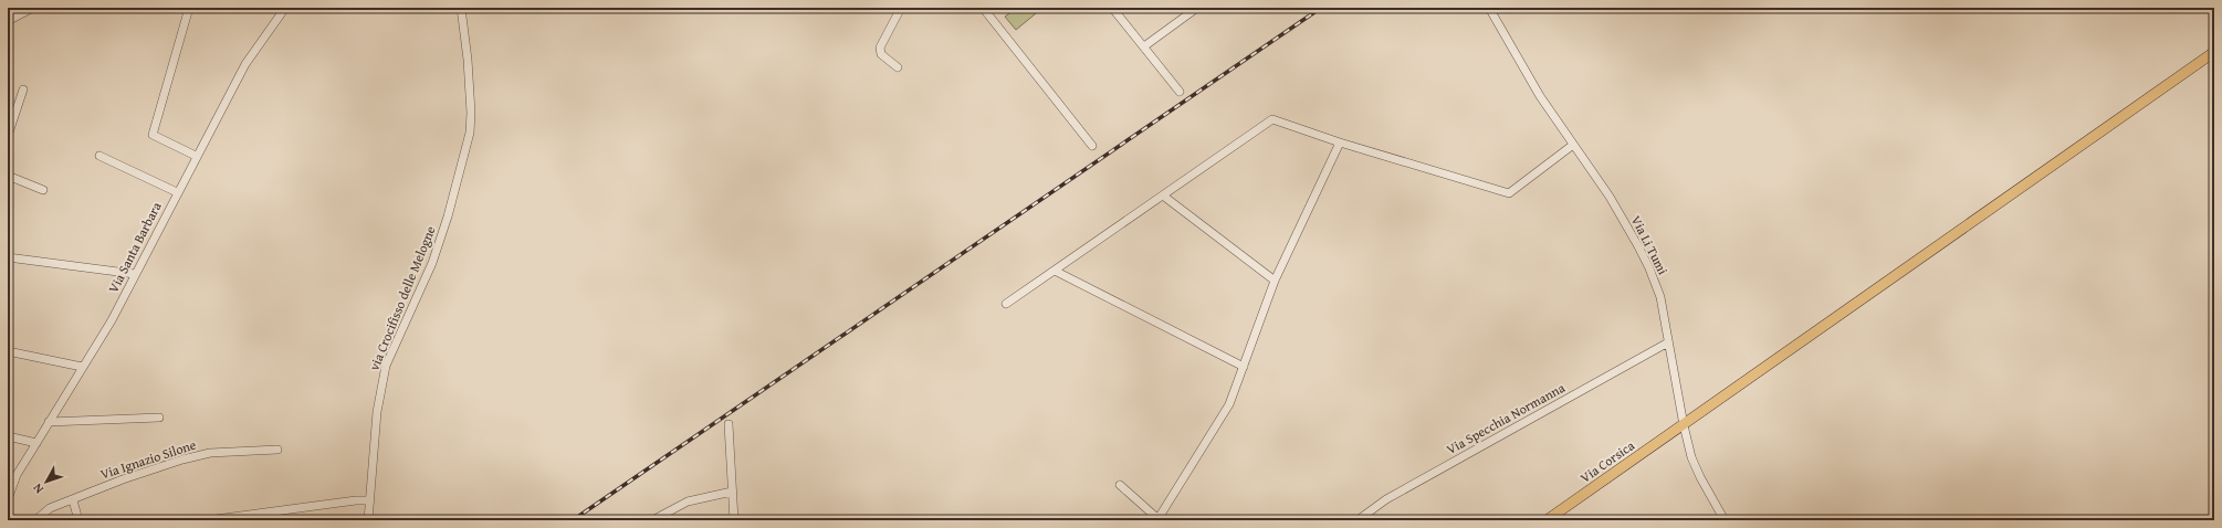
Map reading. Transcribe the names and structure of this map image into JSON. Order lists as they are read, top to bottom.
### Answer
{
  "streets": {
    "main road": ["Via Corsica"],
    "street": [
      "Via Li Tumi",
      "Via Santa Barbara",
      "via Crocifisso delle Melogne",
      "Via Specchia Normanna",
      "Via Ignazio Silone"
    ]
  },
  "crossings": [
    ["Via Li Tumi", "Via Specchia Normanna"],
    ["Via Li Tumi", "Via Corsica"]
  ],
  "north": "bottom left"
}
